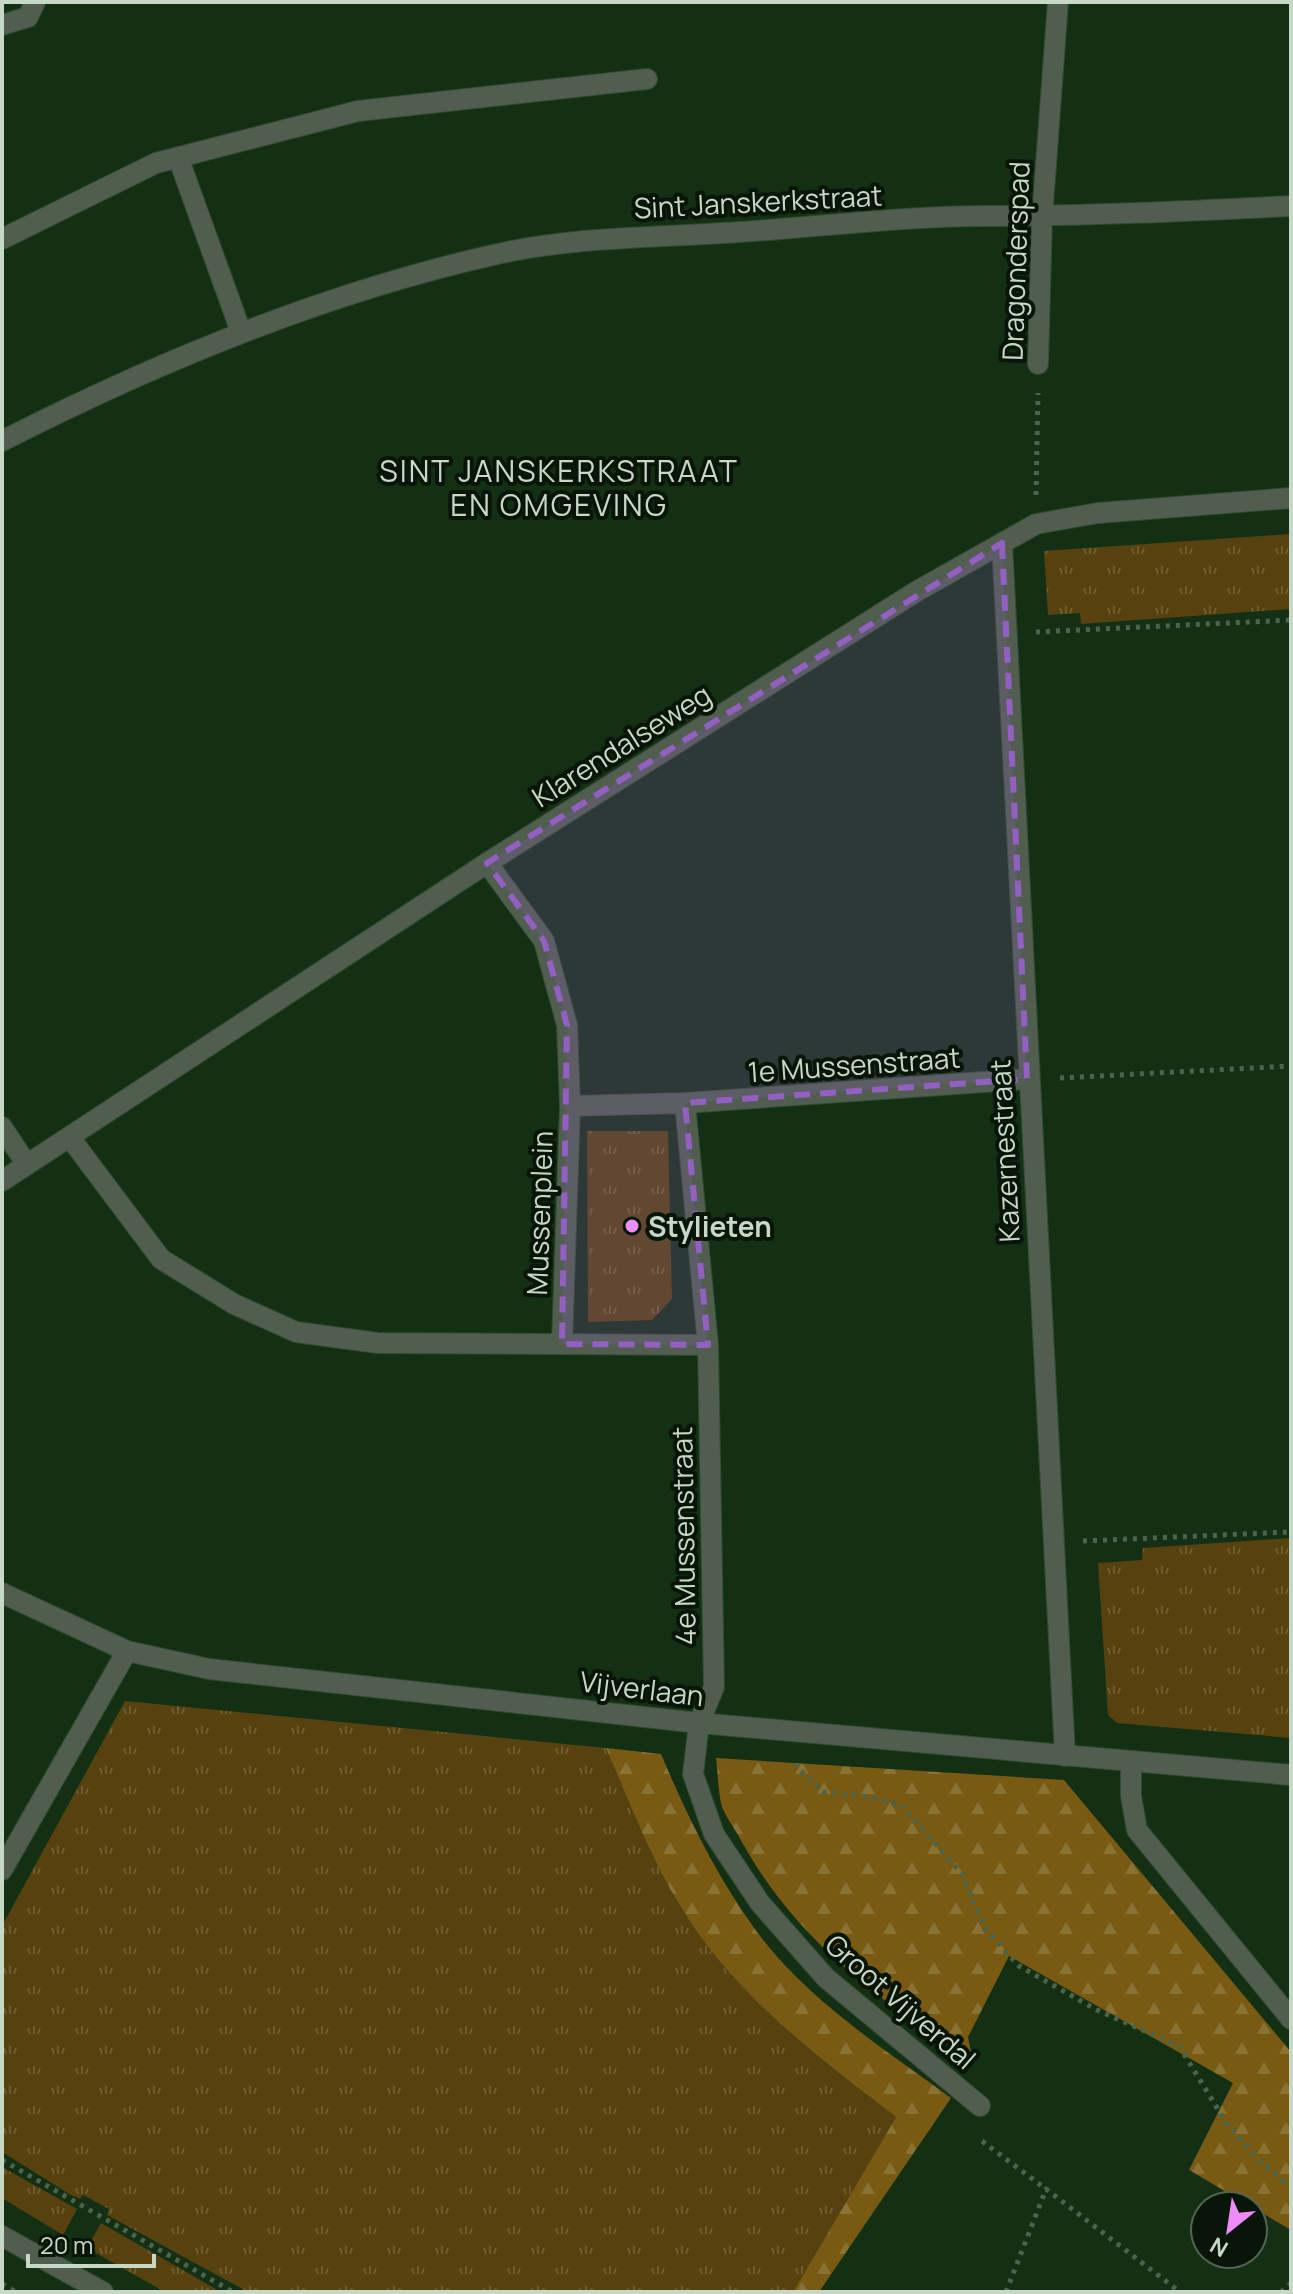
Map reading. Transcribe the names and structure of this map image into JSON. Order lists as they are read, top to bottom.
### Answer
{
  "streets": {
    "street": [
      "Sint Janskerkstraat",
      "Dragonderspad",
      "Klarendalseweg",
      "1e Mussenstraat",
      "Kazernestraat",
      "Mussenplein",
      "4e Mussenstraat",
      "Vijverlaan",
      "Groot Vijverdal"
    ]
  },
  "crossings": [
    ["Sint Janskerkstraat", "Dragonderspad"],
    ["Dragonderspad", "Klarendalseweg"],
    ["Klarendalseweg", "Kazernestraat"],
    ["1e Mussenstraat", "Kazernestraat"],
    ["1e Mussenstraat", "Mussenplein"],
    ["Kazernestraat", "Vijverlaan"],
    ["4e Mussenstraat", "Vijverlaan"],
    ["4e Mussenstraat", "Groot Vijverdal"],
    ["Vijverlaan", "Groot Vijverdal"]
  ],
  "districts": ["SINT JANSKERKSTRAAT EN OMGEVING"],
  "places": ["Stylieten"],
  "scale_bar": "20 m",
  "north": "bottom left"
}
